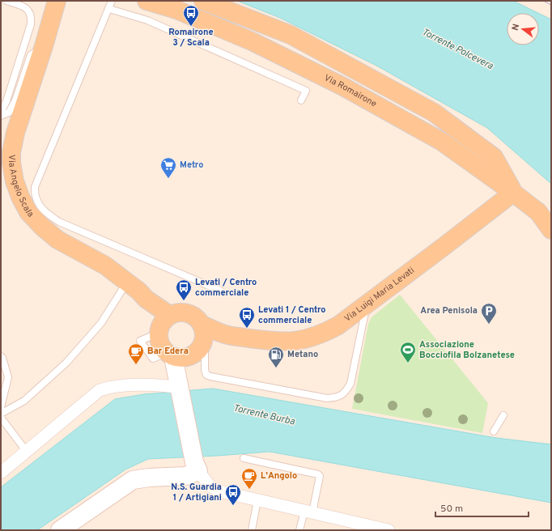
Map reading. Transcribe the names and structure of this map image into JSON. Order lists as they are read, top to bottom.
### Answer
{
  "streets": {
    "main road": ["Via Romairone", "Via Angelo Scala", "Via Luigi Maria Levati"]
  },
  "crossings": [
    ["Via Romairone", "Via Luigi Maria Levati"],
    ["Via Angelo Scala", "Via Luigi Maria Levati"]
  ],
  "water": ["Torrente Polcevera", "Torrente Burba"],
  "places": {
    "bus stop": [
      "Romairone 3 / Scala",
      "Levati / Centro commerciale",
      "Levati 1 / Centro commerciale",
      "N.S. Guardia 1 / Artigiani"
    ],
    "supermarket": ["Metro"],
    "parking": ["Area Penisola"],
    "sports": ["Associazione Bocciofila Bolzanetese"],
    "cafe": ["Bar Edera", "L'Angolo"],
    "fuel station": ["Metano"]
  },
  "scale_bar": "50 m",
  "north": "left"
}
